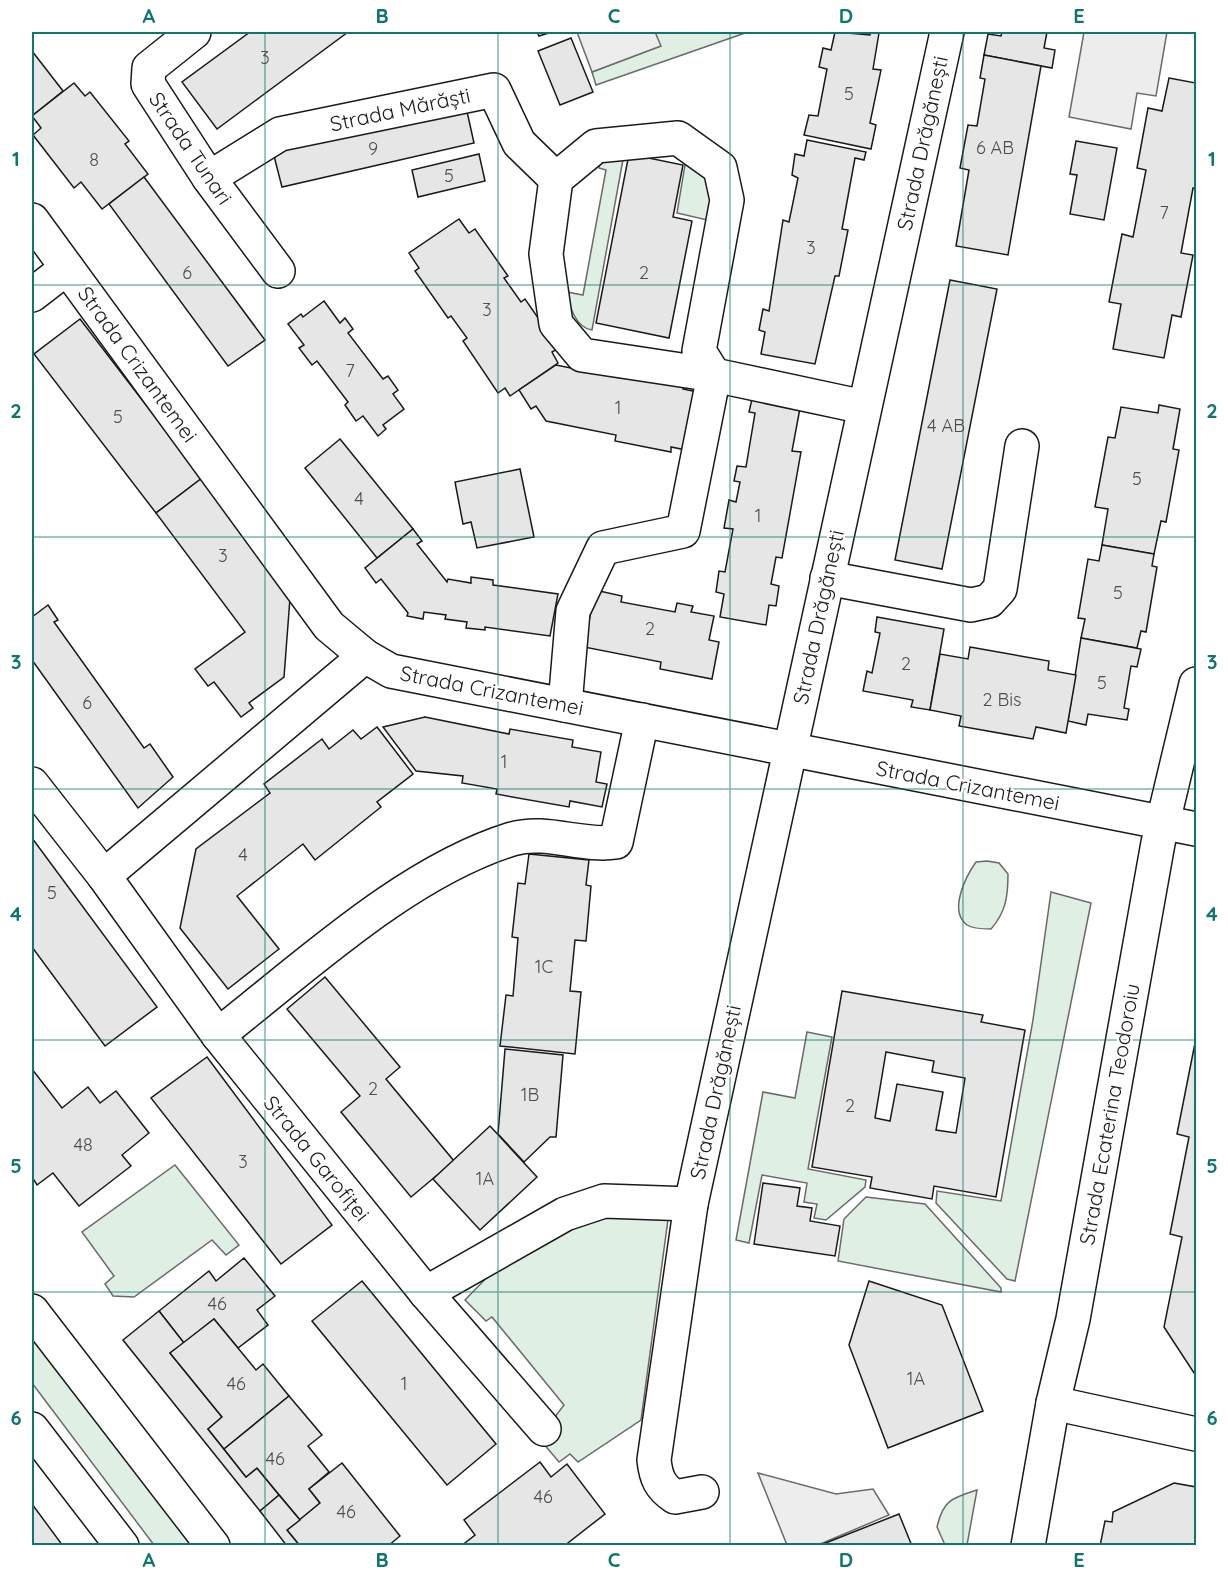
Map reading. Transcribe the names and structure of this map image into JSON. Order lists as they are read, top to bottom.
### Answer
{
  "streets": {
    "street": [
      "Strada Mărăști",
      "Strada Drăgănești",
      "Strada Tunari",
      "Strada Crizantemei",
      "Strada Ecaterina Teodoroiu",
      "Strada Garofiței"
    ]
  },
  "crossings": [
    ["Strada Mărăști", "Strada Tunari"],
    ["Strada Drăgănești", "Strada Crizantemei"],
    ["Strada Drăgănești", "Strada Garofiței"],
    ["Strada Crizantemei", "Strada Ecaterina Teodoroiu"]
  ],
  "house_numbers": [
    "3",
    "5",
    "6 AB",
    "9",
    "8",
    "5",
    "7",
    "3",
    "6",
    "2",
    "3",
    "7",
    "1",
    "5",
    "4 AB",
    "5",
    "4",
    "1",
    "3",
    "5",
    "2",
    "2",
    "5",
    "2 Bis",
    "6",
    "1",
    "4",
    "5",
    "1C",
    "2",
    "1B",
    "2",
    "48",
    "3",
    "1A",
    "46",
    "1A",
    "46",
    "1",
    "46",
    "46",
    "46"
  ],
  "grid": {
    "columns": [
      "A",
      "B",
      "C",
      "D",
      "E"
    ],
    "rows": [
      "1",
      "2",
      "3",
      "4",
      "5",
      "6"
    ]
  }
}
